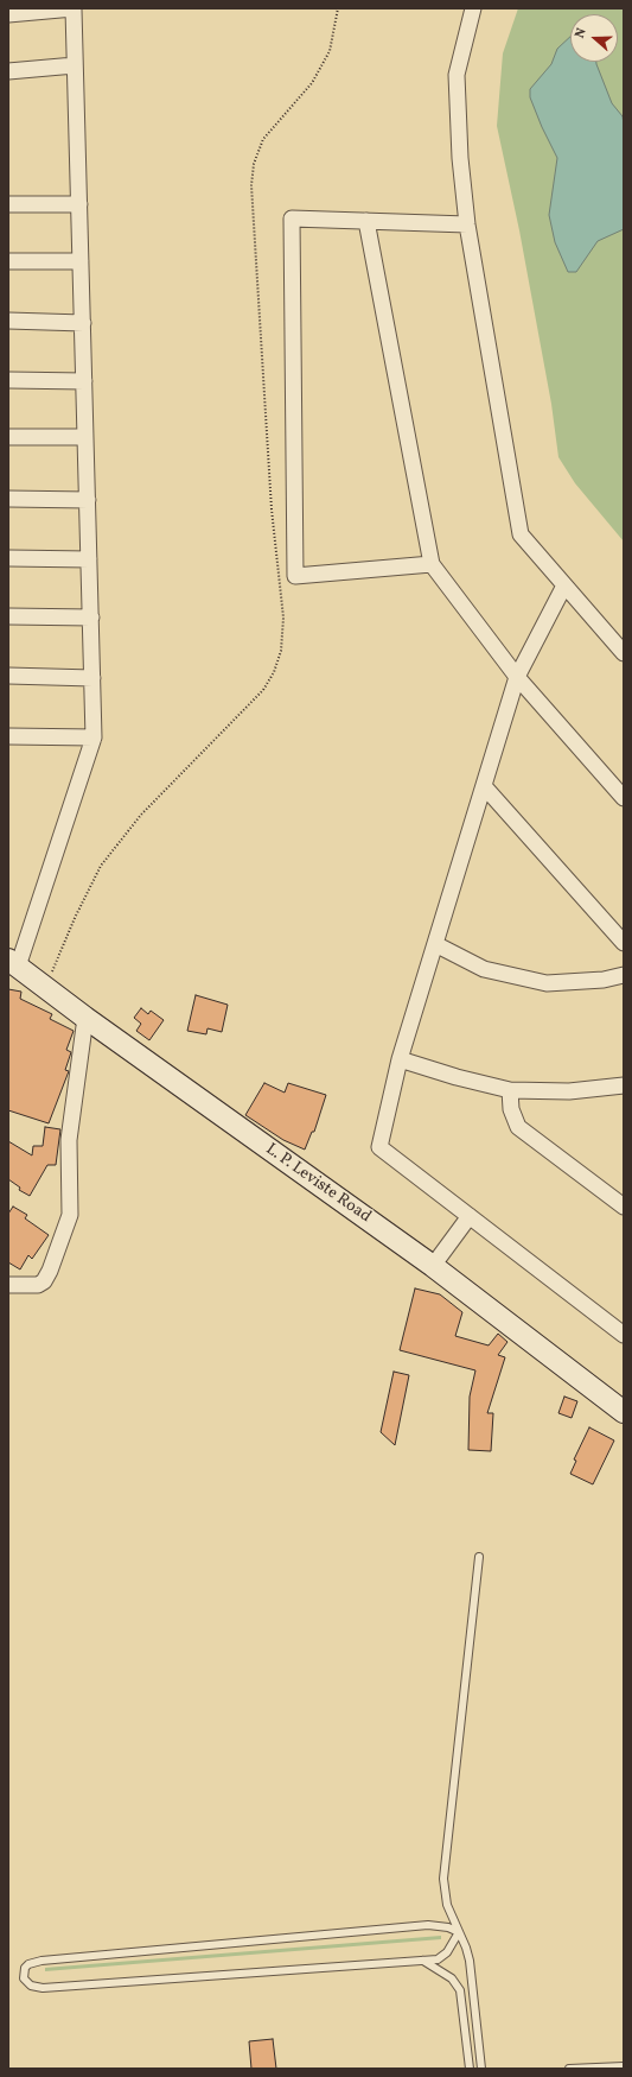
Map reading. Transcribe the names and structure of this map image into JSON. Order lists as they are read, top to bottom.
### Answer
{
  "streets": {
    "main road": ["L. P. Leviste Road"]
  },
  "north": "left"
}
